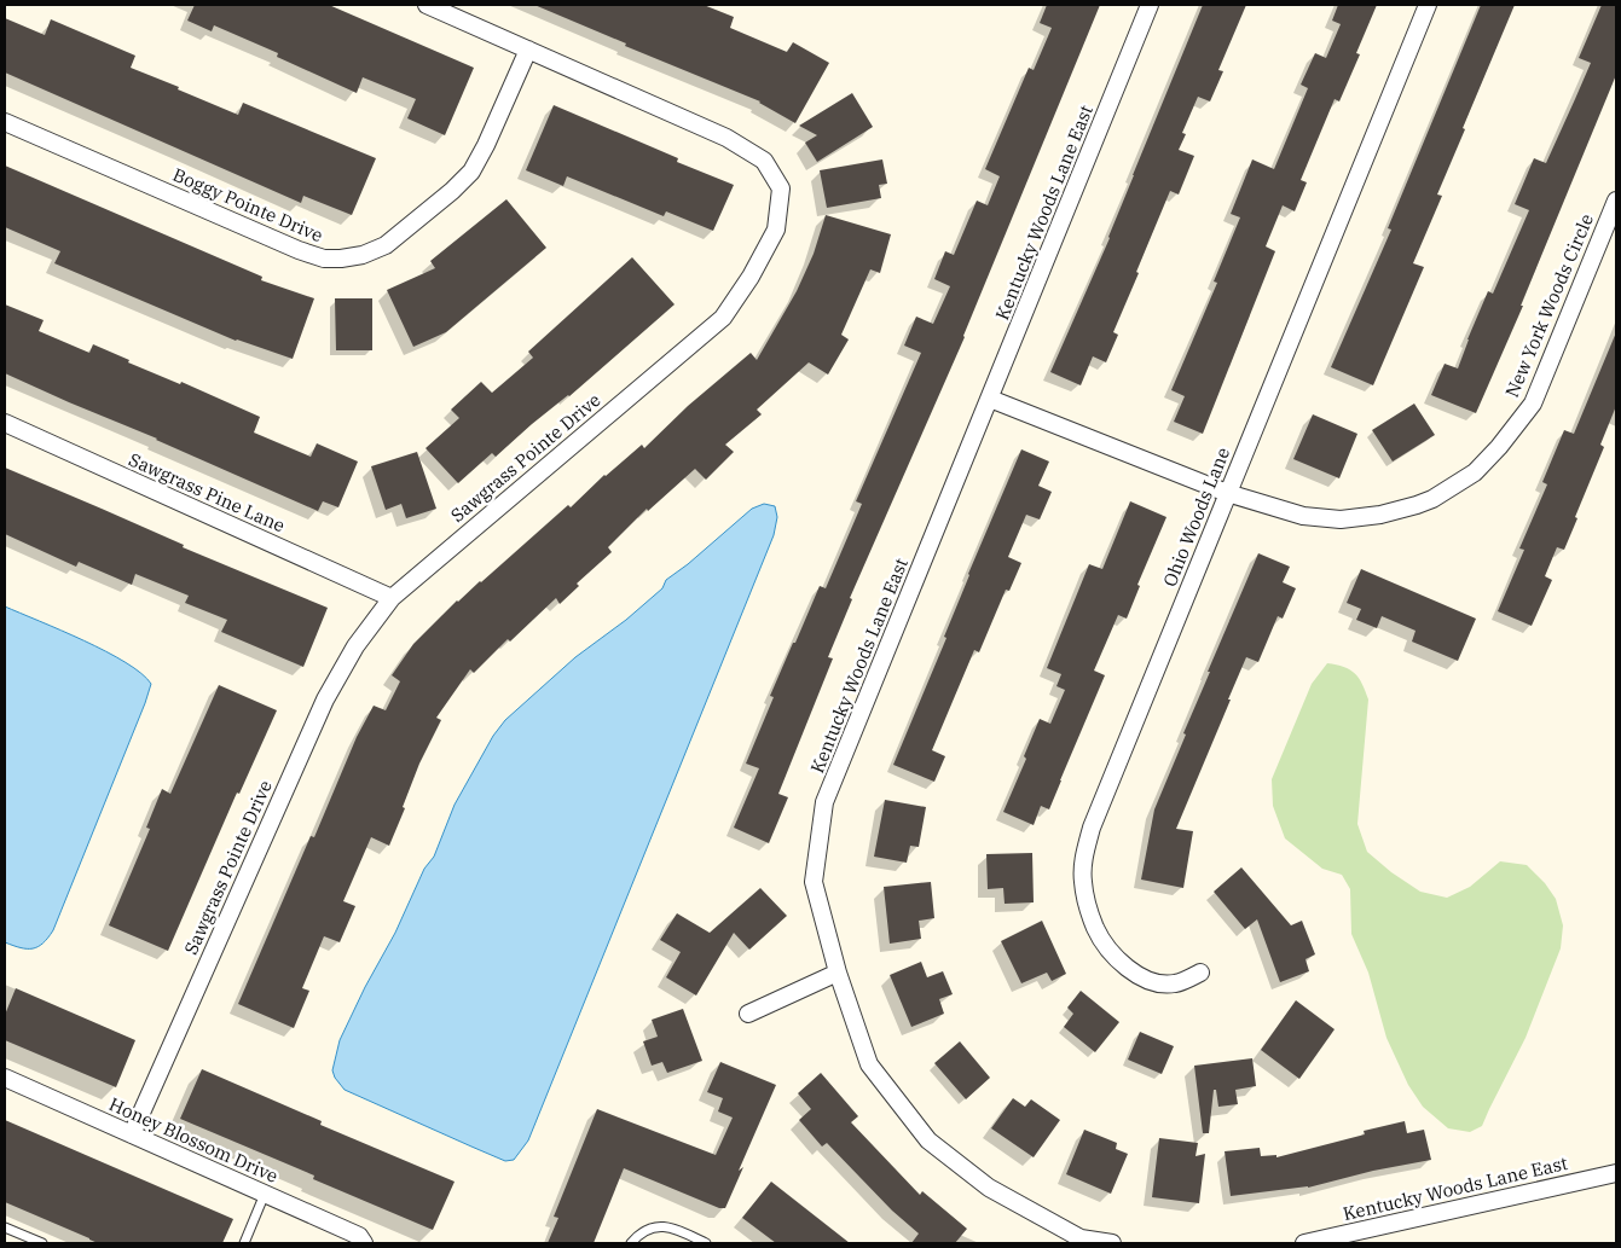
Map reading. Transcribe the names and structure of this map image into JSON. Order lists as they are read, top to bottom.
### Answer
{
  "streets": {
    "street": [
      "Boggy Pointe Drive",
      "Kentucky Woods Lane East",
      "New York Woods Circle",
      "Sawgrass Pointe Drive",
      "Sawgrass Pine Lane",
      "Ohio Woods Lane",
      "Honey Blossom Drive"
    ]
  },
  "crossings": [
    ["Boggy Pointe Drive", "Sawgrass Pointe Drive"],
    ["Kentucky Woods Lane East", "New York Woods Circle"],
    ["New York Woods Circle", "Ohio Woods Lane"],
    ["Sawgrass Pointe Drive", "Sawgrass Pine Lane"],
    ["Sawgrass Pointe Drive", "Honey Blossom Drive"]
  ]
}
